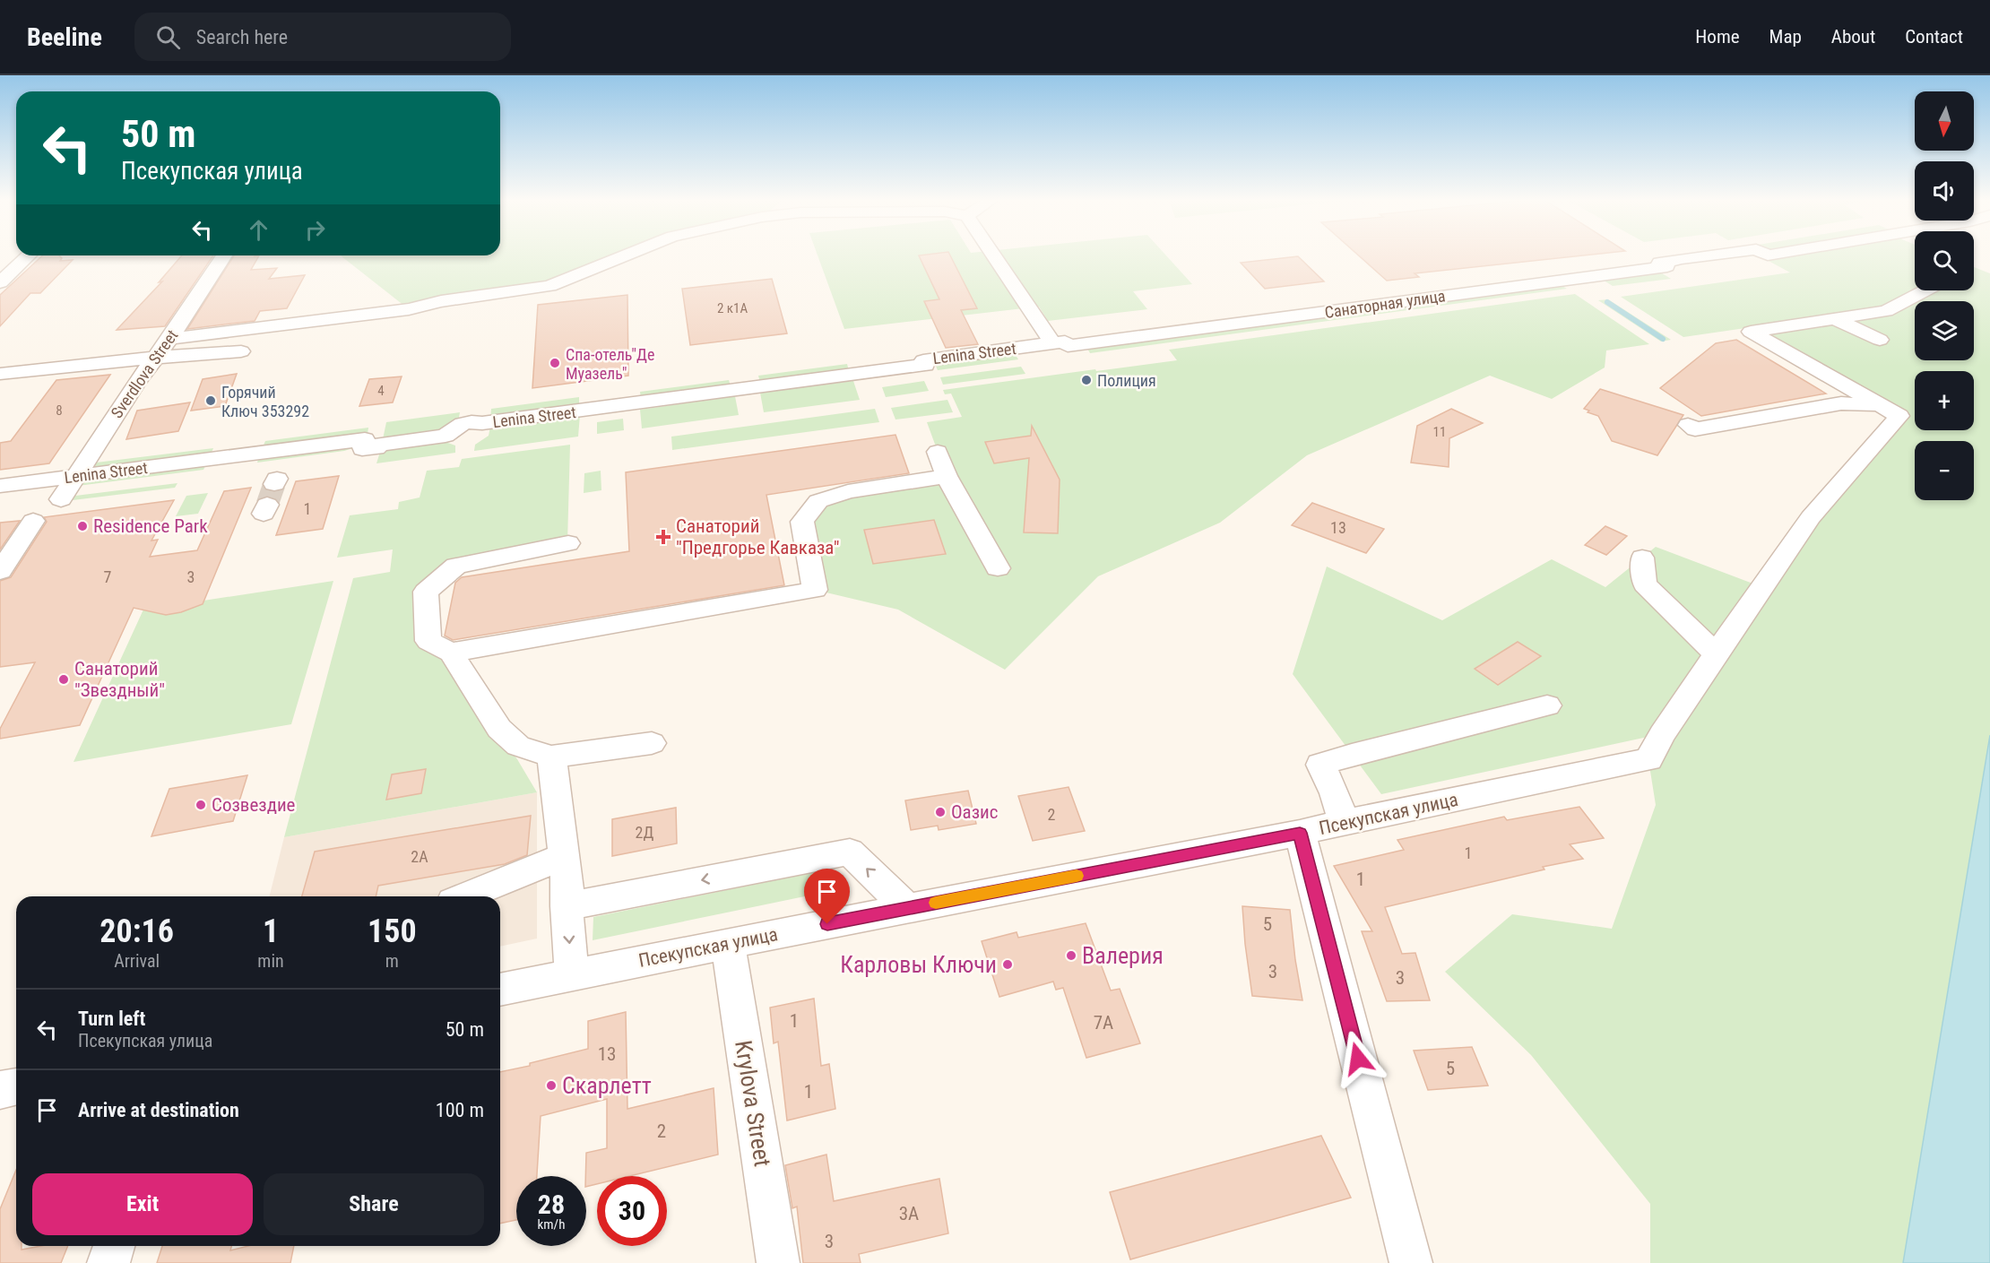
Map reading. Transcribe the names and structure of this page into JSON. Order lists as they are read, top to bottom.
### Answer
{
  "streets": {
    "street": [
      "Санаторная улица",
      "Lenina Street",
      "Sverdlova Street",
      "Псекупская улица",
      "Krylova Street"
    ]
  },
  "crossings": [
    ["Санаторная улица", "Lenina Street"],
    ["Lenina Street", "Sverdlova Street"],
    ["Псекупская улица", "Krylova Street"]
  ],
  "places": {
    "other": [
      "Спа-отель\"Де Муазель\"",
      "Полиция",
      "Горячий Ключ 353292",
      "Residence Park",
      "Санаторий \"Звездный\"",
      "Созвездие",
      "Оазис",
      "Валерия",
      "Карловы Ключи",
      "Скарлетт"
    ],
    "health": ["Санаторий \"Предгорье Кавказа\""]
  },
  "house_numbers": [
    "2 к1А",
    "4",
    "8",
    "11",
    "1",
    "13",
    "7",
    "3",
    "2",
    "2Д",
    "1",
    "2А",
    "1",
    "5",
    "3",
    "3",
    "1",
    "7А",
    "13",
    "5",
    "1",
    "2",
    "3А",
    "3"
  ],
  "north": "bottom",
  "page": {
    "header": "Beeline",
    "search": "Search here",
    "nav": [
      "Home",
      "Map",
      "About",
      "Contact"
    ],
    "map_buttons": ["+", "−"],
    "turn": ["50 m", "Псекупская улица"],
    "eta": [
      "20:16",
      "Arrival",
      "1",
      "min",
      "150",
      "m"
    ],
    "list": [
      {
        "name": "Turn left",
        "note": "Псекупская улица",
        "value": "50 m"
      },
      {
        "name": "Arrive at destination",
        "value": "100 m"
      }
    ],
    "buttons": ["Exit", "Share"],
    "speed": "28 km/h",
    "limit": "30"
  }
}
